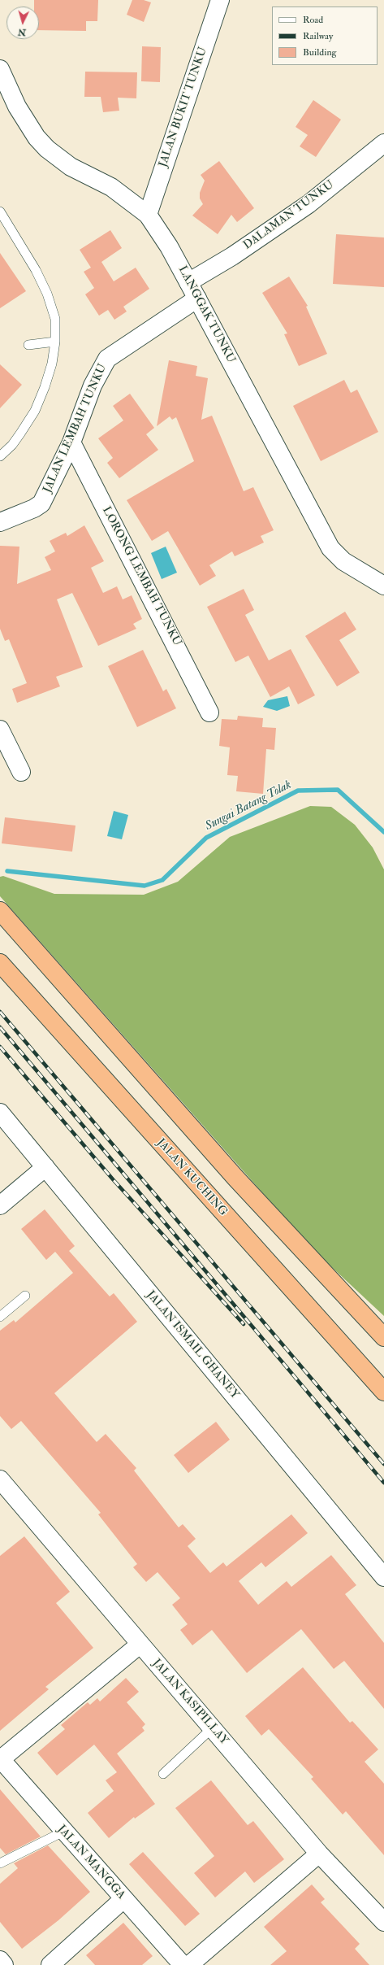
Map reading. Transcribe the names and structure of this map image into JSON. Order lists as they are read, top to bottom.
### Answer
{
  "streets": {
    "highway": ["JALAN KUCHING"],
    "street": [
      "JALAN BUKIT TUNKU",
      "DALAMAN TUNKU",
      "LANGGAK TUNKU",
      "JALAN LEMBAH TUNKU",
      "LORONG LEMBAH TUNKU",
      "JALAN ISMAIL GHANEY",
      "JALAN KASIPILLAY",
      "JALAN MANGGA"
    ]
  },
  "crossings": [
    ["JALAN BUKIT TUNKU", "LANGGAK TUNKU"],
    ["DALAMAN TUNKU", "LANGGAK TUNKU"],
    ["LANGGAK TUNKU", "JALAN LEMBAH TUNKU"],
    ["JALAN LEMBAH TUNKU", "LORONG LEMBAH TUNKU"]
  ],
  "water": ["Sungai Batang Tolak"],
  "legend": ["Road", "Railway", "Building"],
  "north": "bottom"
}
